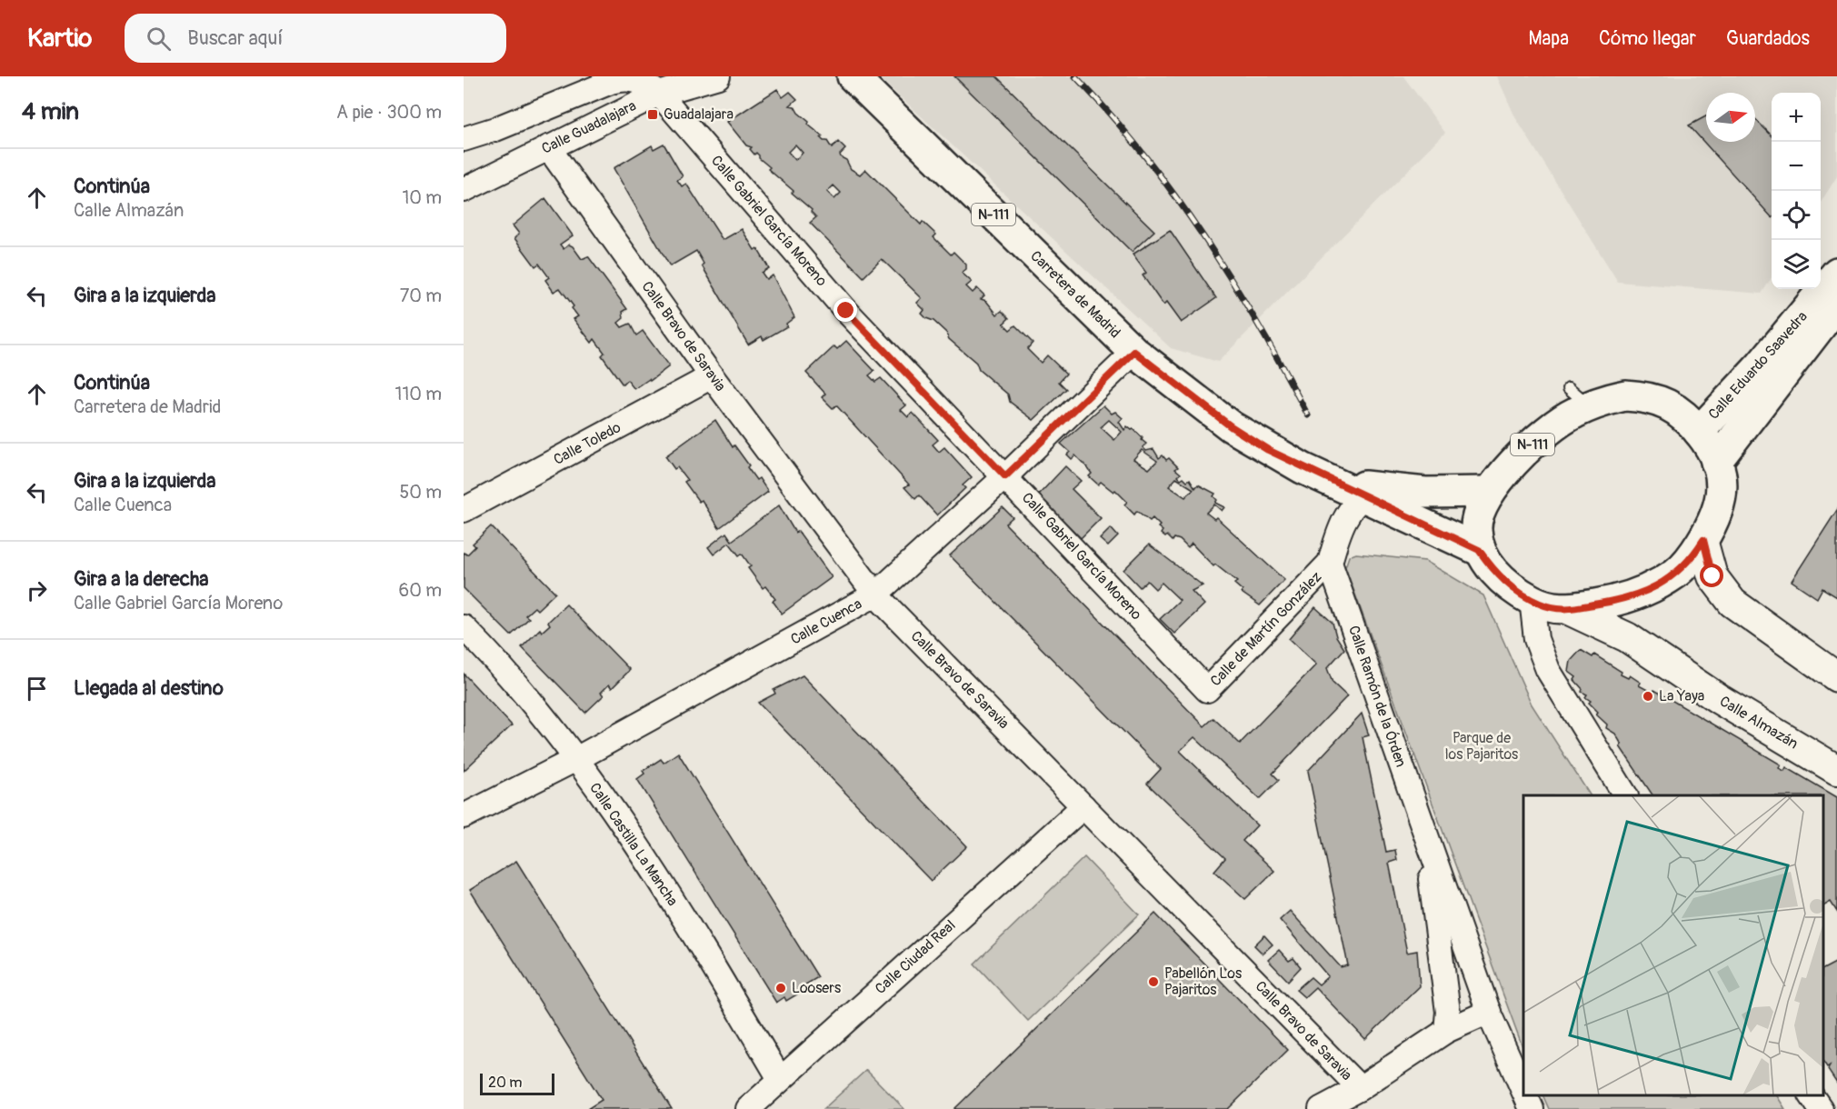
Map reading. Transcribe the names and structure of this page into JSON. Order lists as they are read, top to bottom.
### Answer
{
  "streets": {
    "main road": ["N-111", "Carretera de Madrid", "Calle Eduardo Saavedra"],
    "street": [
      "Calle Guadalajara",
      "Calle Gabriel García Moreno",
      "Calle Bravo de Saravia",
      "Calle Toledo",
      "Calle Cuenca",
      "Calle de Martín González",
      "Calle Ramón de la Órden",
      "Calle Almazán",
      "Calle Castilla La Mancha",
      "Calle Ciudad Real"
    ]
  },
  "crossings": [
    ["Calle Guadalajara", "Calle Gabriel García Moreno"],
    ["Calle Guadalajara", "Calle Bravo de Saravia"],
    ["N-111", "Carretera de Madrid"],
    ["N-111", "Calle Eduardo Saavedra"],
    ["N-111", "Calle Almazán"],
    ["Calle Gabriel García Moreno", "Calle Cuenca"],
    ["Calle Gabriel García Moreno", "Calle de Martín González"],
    ["Carretera de Madrid", "Calle Cuenca"],
    ["Carretera de Madrid", "Calle de Martín González"],
    ["Calle Bravo de Saravia", "Calle Toledo"],
    ["Calle Bravo de Saravia", "Calle Cuenca"],
    ["Calle Bravo de Saravia", "Calle Ramón de la Órden"],
    ["Calle Bravo de Saravia", "Calle Ciudad Real"],
    ["Calle Cuenca", "Calle Castilla La Mancha"],
    ["Calle de Martín González", "Calle Ramón de la Órden"],
    ["Calle Castilla La Mancha", "Calle Ciudad Real"]
  ],
  "parks": ["Parque de los Pajaritos"],
  "places": {
    "transit": ["Guadalajara"],
    "other": ["La Yaya", "Pabellón Los Pajaritos", "Loosers"]
  },
  "scale_bar": "20 m",
  "north": "right",
  "page": {
    "header": "Kartio",
    "search": "Buscar aquí",
    "nav": ["Mapa", "Cómo llegar", "Guardados"],
    "heading": ["4 min", "A pie · 300 m"],
    "map_buttons": ["+", "−"],
    "list": [
      ["Continúa", "Calle Almazán", "10 m"],
      ["Gira a la izquierda", "70 m"],
      ["Continúa", "Carretera de Madrid", "110 m"],
      ["Gira a la izquierda", "Calle Cuenca", "50 m"],
      ["Gira a la derecha", "Calle Gabriel García Moreno", "60 m"],
      "Llegada al destino"
    ],
    "scale": "20 m"
  }
}
